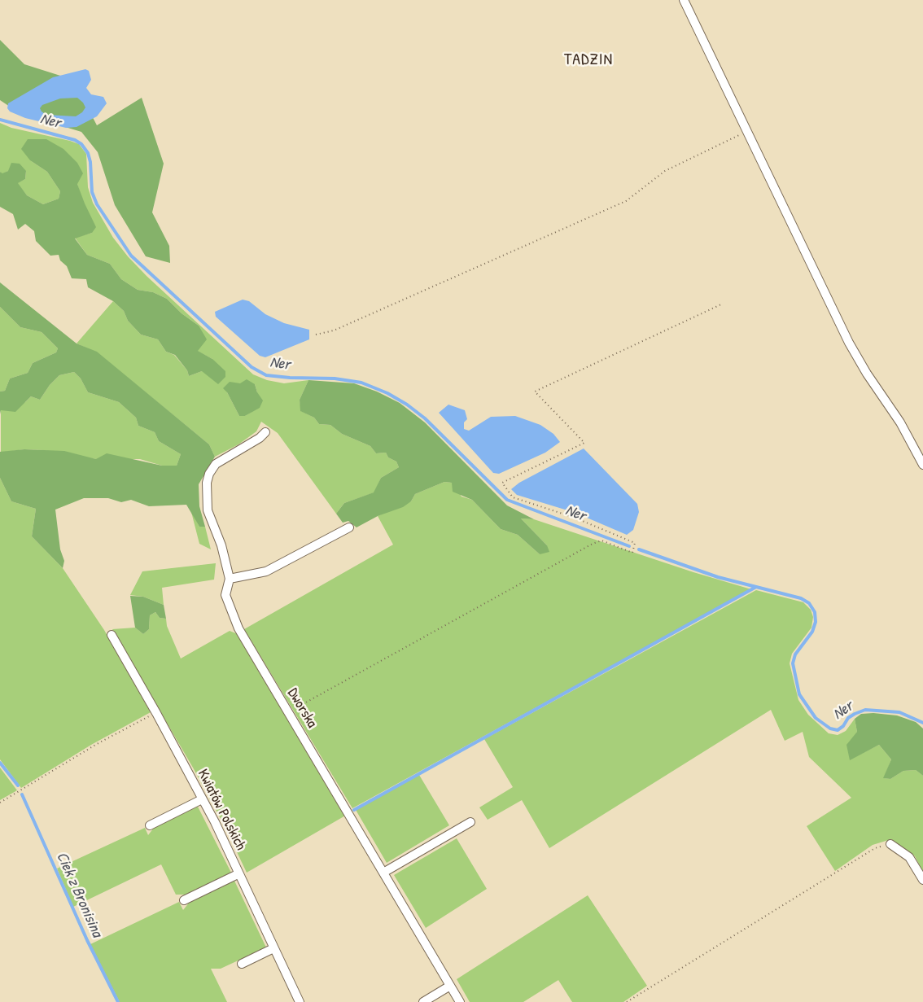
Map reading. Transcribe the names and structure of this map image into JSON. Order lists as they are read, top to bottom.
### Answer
{
  "streets": {
    "street": ["Dworska", "Kwiatów Polskich"]
  },
  "districts": ["TADZIN"],
  "water": ["Ner", "Ciek z Bronisina"]
}
